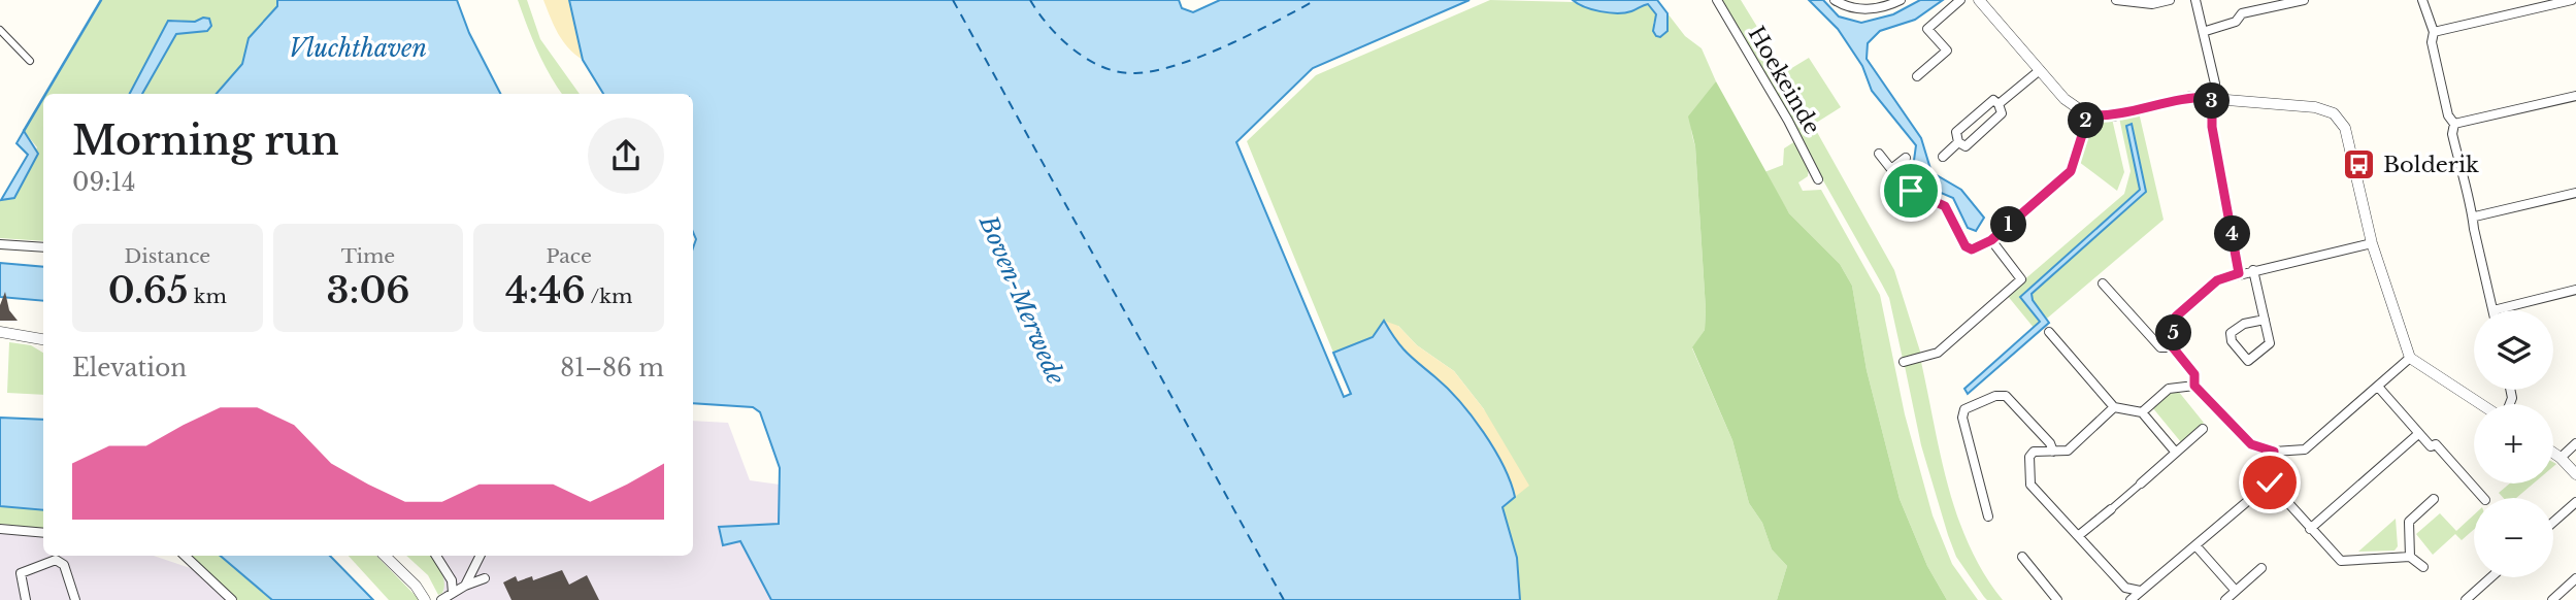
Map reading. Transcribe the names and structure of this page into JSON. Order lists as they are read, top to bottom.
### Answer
{
  "streets": {
    "street": ["Hoekeinde"]
  },
  "water": ["Vluchthaven", "Boven-Merwede"],
  "places": {
    "bus stop": ["Bolderik"]
  },
  "page": {
    "pins": [
      "3",
      "2",
      "1",
      "4",
      "5"
    ],
    "heading": ["Morning run", "09:14"],
    "stats": [
      ["Distance", "0.65 km"],
      ["Time", "3:06"],
      ["Pace", "4:46 /km"]
    ],
    "map_buttons": ["+", "−"],
    "chart": ["Elevation", "81–86 m"]
  }
}
